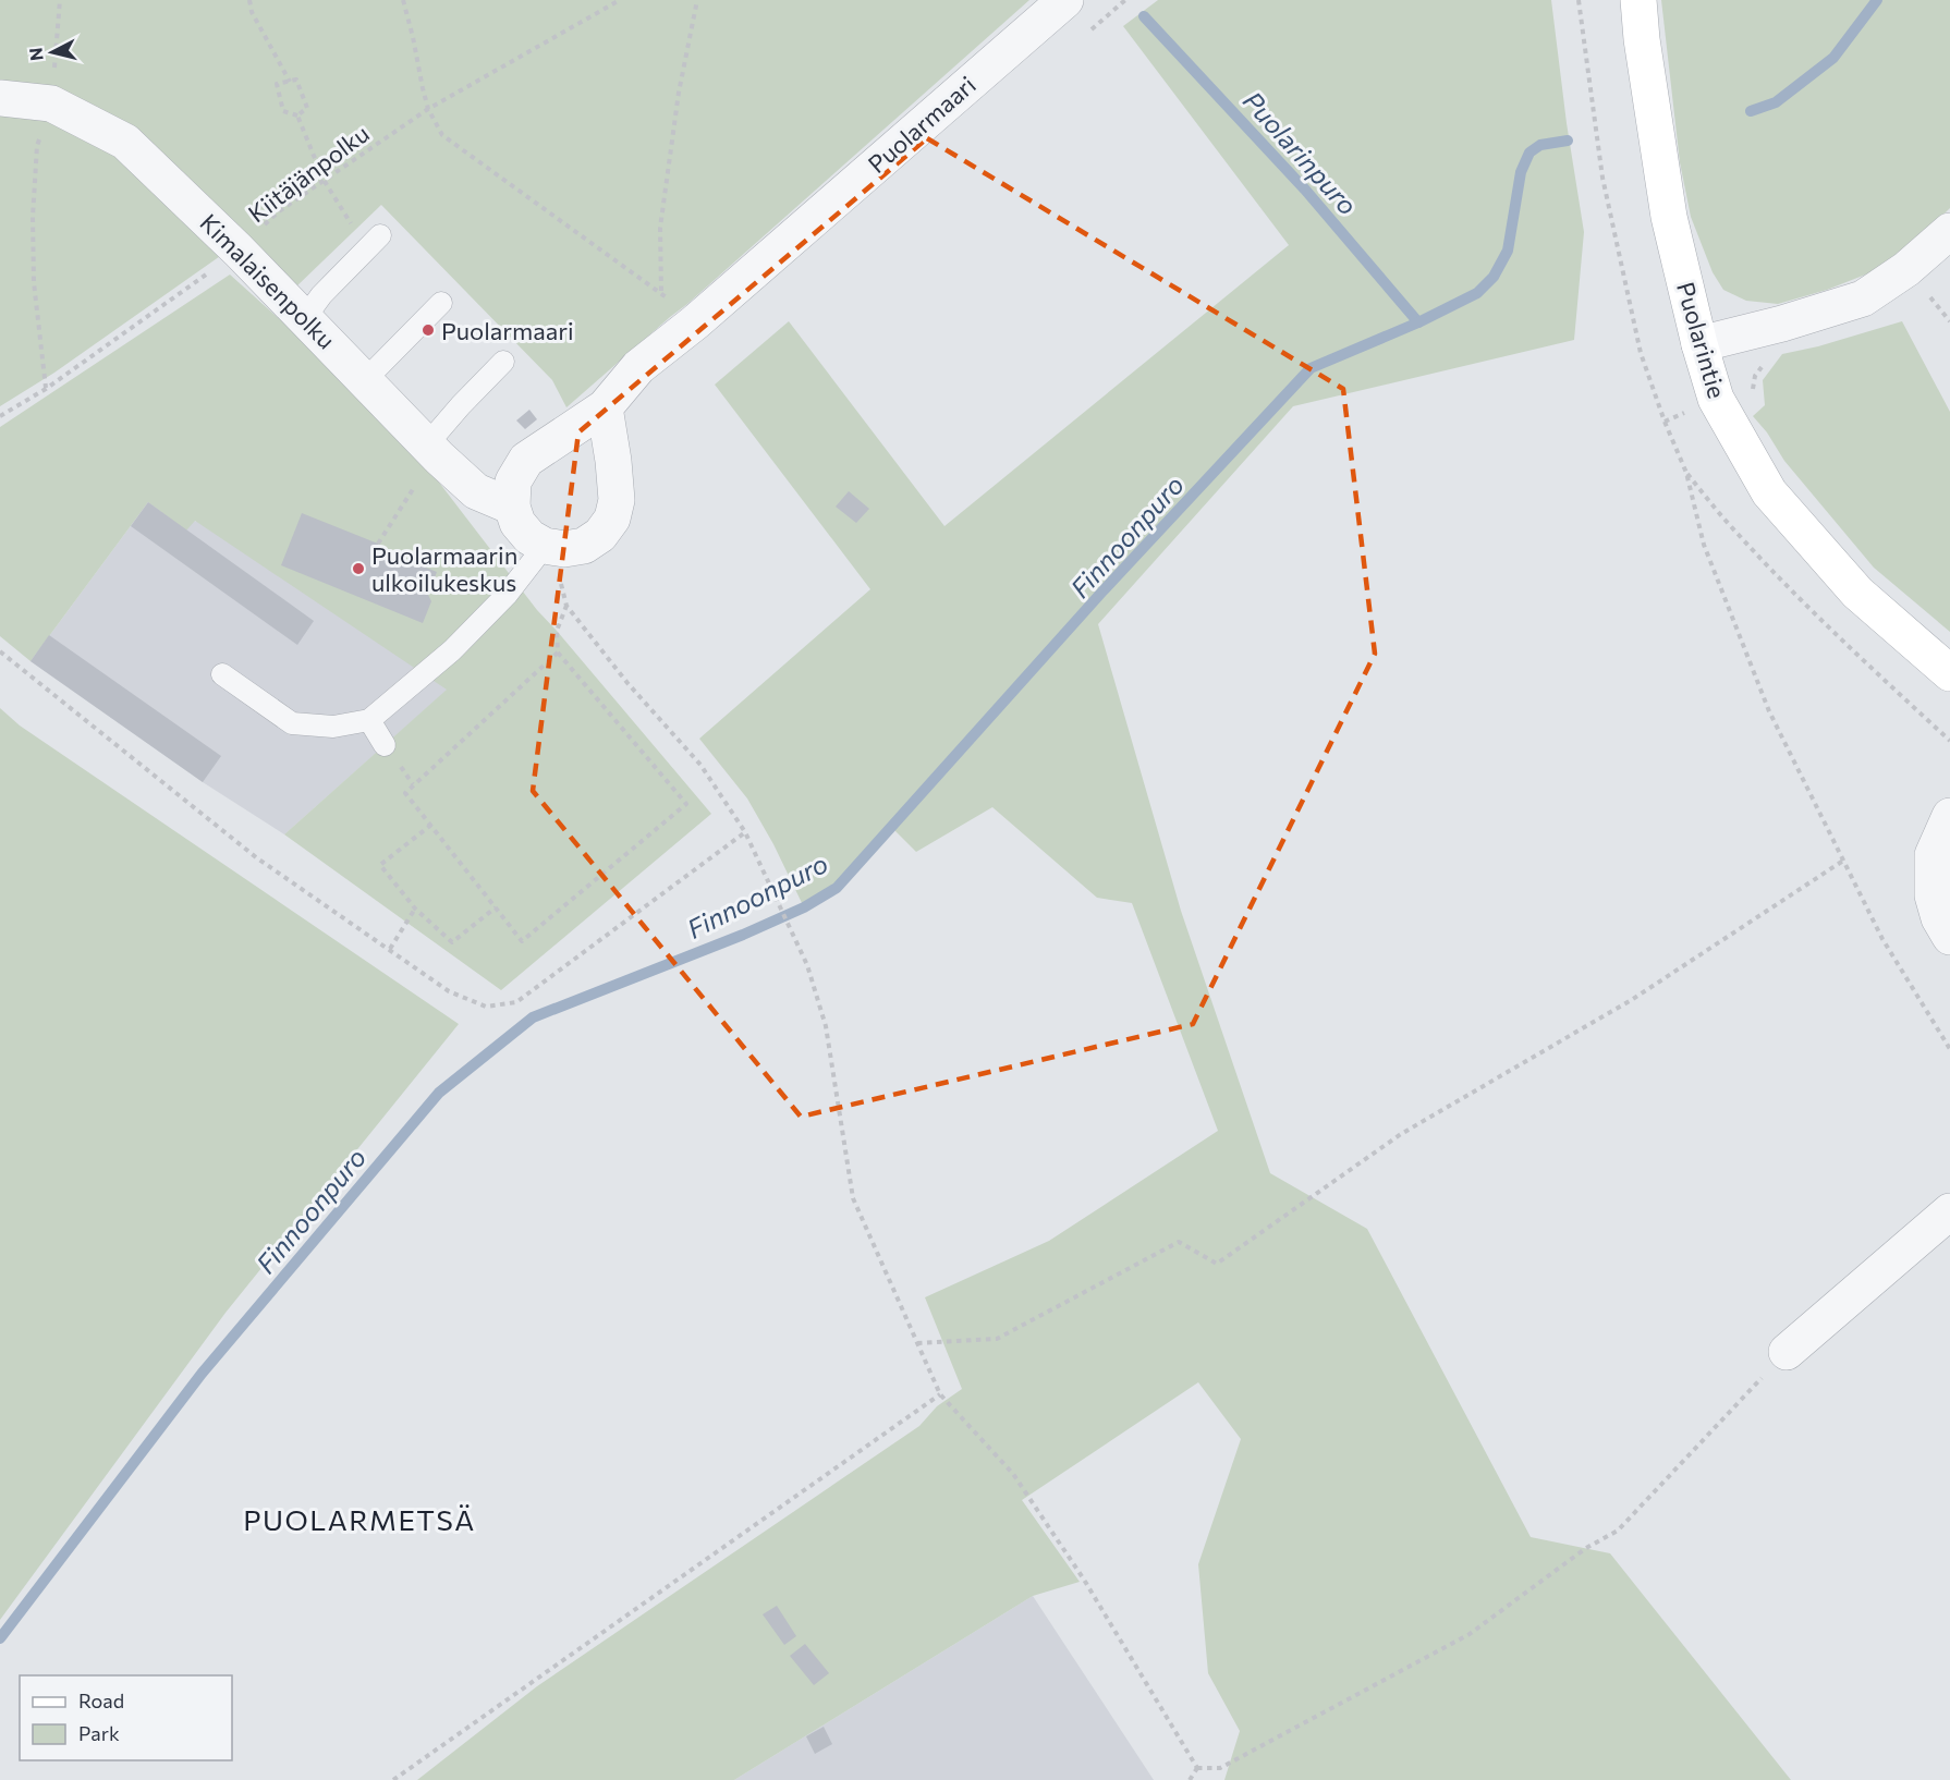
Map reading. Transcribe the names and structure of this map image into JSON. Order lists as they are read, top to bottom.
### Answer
{
  "streets": {
    "main road": ["Puolarintie"],
    "street": ["Puolarmaari", "Kimalaisenpolku"],
    "path": ["Kiitäjänpolku"]
  },
  "crossings": [
    ["Puolarmaari", "Kimalaisenpolku"],
    ["Kiitäjänpolku", "Kimalaisenpolku"]
  ],
  "districts": ["PUOLARMETSÄ"],
  "water": ["Puolarinpuro", "Finnoonpuro"],
  "places": ["Puolarmaari", "Puolarmaarin ulkoilukeskus"],
  "legend": ["Road", "Park"],
  "north": "left"
}
